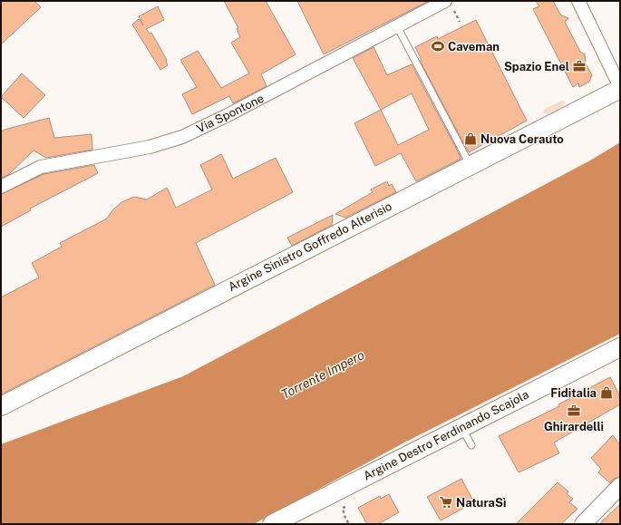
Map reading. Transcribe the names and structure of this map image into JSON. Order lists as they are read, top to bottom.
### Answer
{
  "streets": {
    "main road": ["Argine Sinistro Goffredo Alterisio", "Argine Destro Ferdinando Scajola"],
    "street": ["Via Spontone"]
  },
  "water": ["Torrente Impero"],
  "places": {
    "sports": ["Caveman"],
    "office": ["Spazio Enel", "Ghirardelli"],
    "shop": ["Nuova Cerauto", "Fiditalia"],
    "supermarket": ["NaturaSì"]
  }
}
